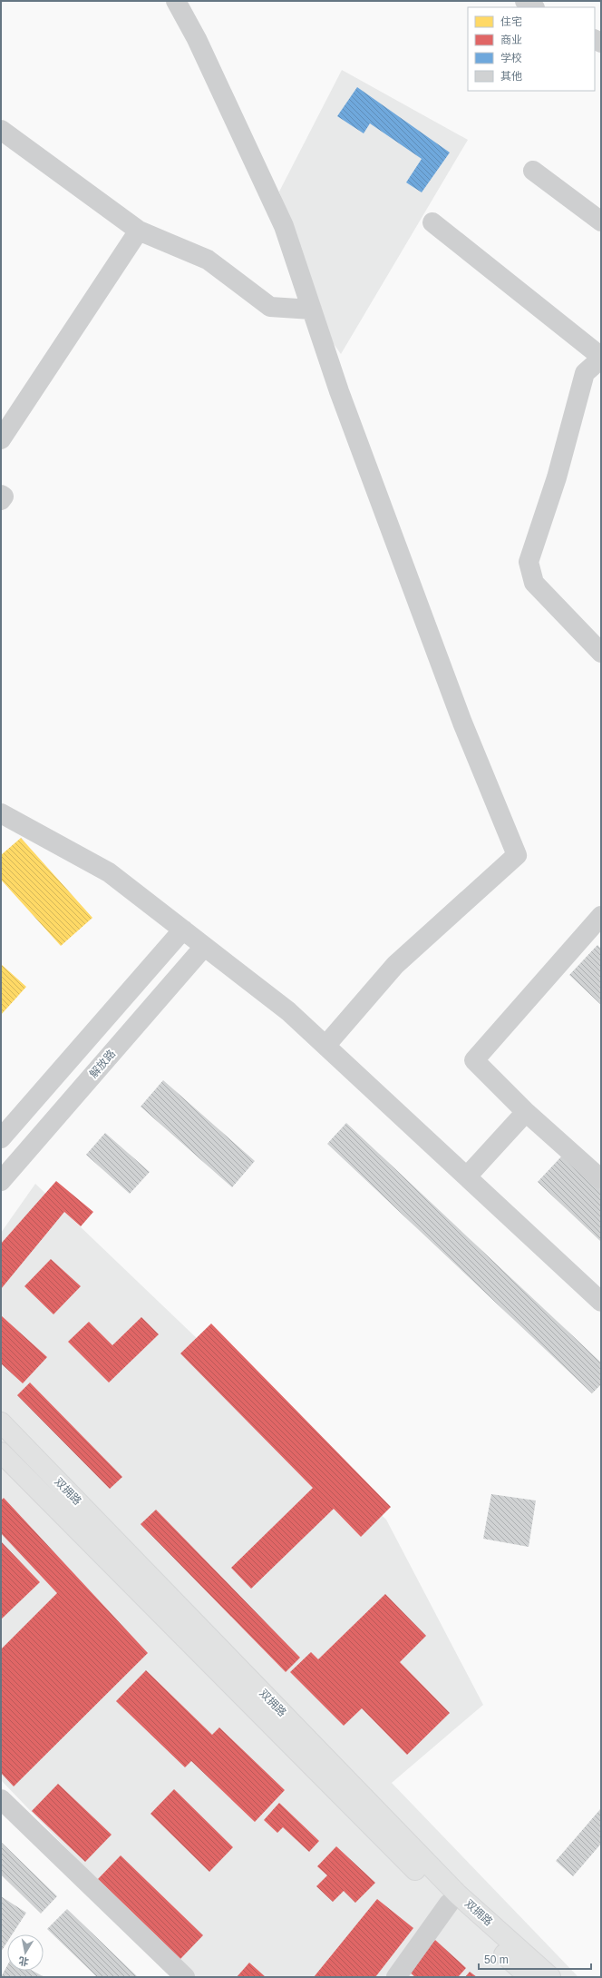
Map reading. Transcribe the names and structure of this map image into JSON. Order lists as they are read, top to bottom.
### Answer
{
  "streets": {
    "main road": ["双拥路"],
    "street": ["解放路"]
  },
  "legend": [
    "住宅",
    "商业",
    "学校",
    "其他"
  ],
  "scale_bar": "50 m",
  "north": "bottom"
}
